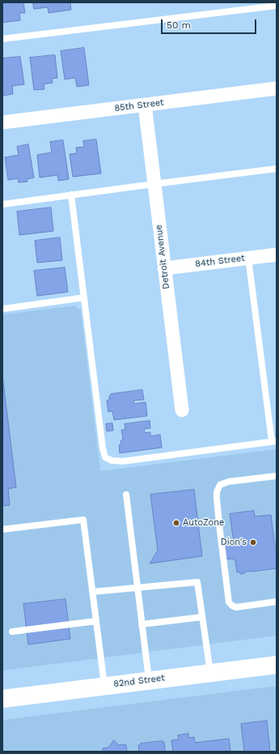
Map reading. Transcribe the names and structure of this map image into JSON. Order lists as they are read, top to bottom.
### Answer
{
  "streets": {
    "main road": ["82nd Street"],
    "street": ["85th Street", "Detroit Avenue", "84th Street"]
  },
  "crossings": [
    ["85th Street", "Detroit Avenue"],
    ["Detroit Avenue", "84th Street"]
  ],
  "places": ["AutoZone", "Dion's"],
  "scale_bar": "50 m"
}
